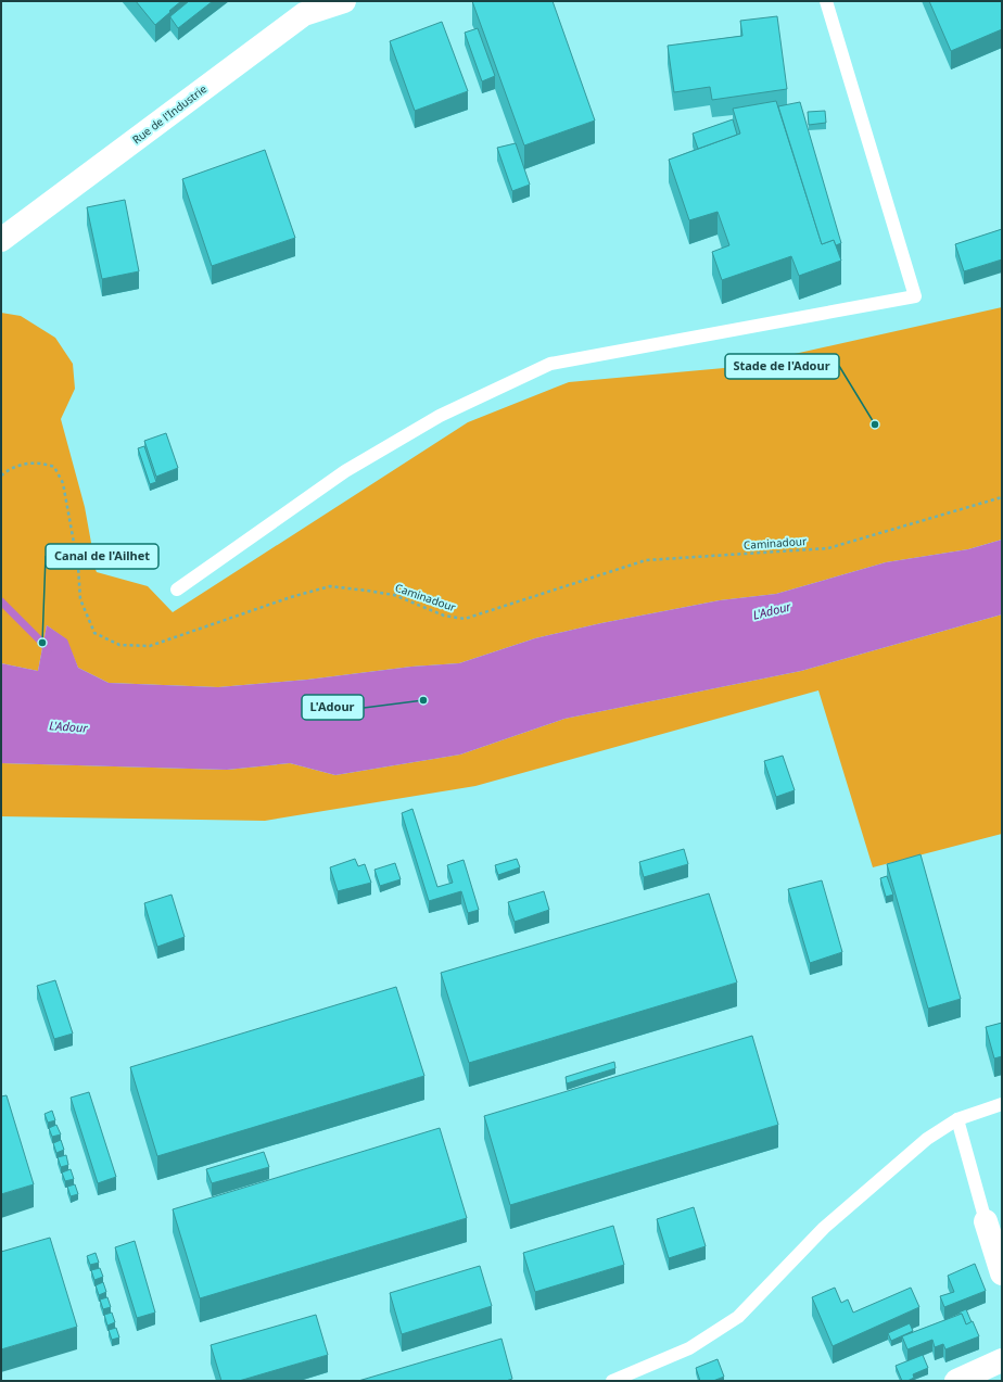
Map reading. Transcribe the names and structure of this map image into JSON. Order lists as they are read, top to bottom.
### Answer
{
  "streets": {
    "street": ["Rue de l'Industrie"],
    "path": ["Caminadour"]
  },
  "water": ["L'Adour"],
  "places": ["Stade de l'Adour", "Canal de l'Ailhet", "L'Adour"]
}
